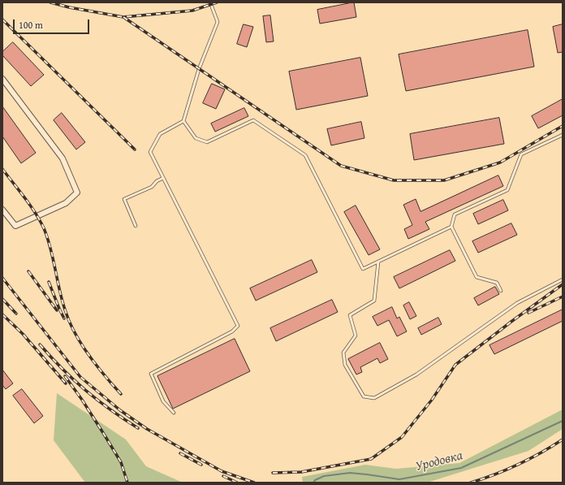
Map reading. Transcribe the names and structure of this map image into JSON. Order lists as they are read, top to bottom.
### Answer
{
  "water": ["Уродовка"],
  "scale_bar": "100 m"
}
